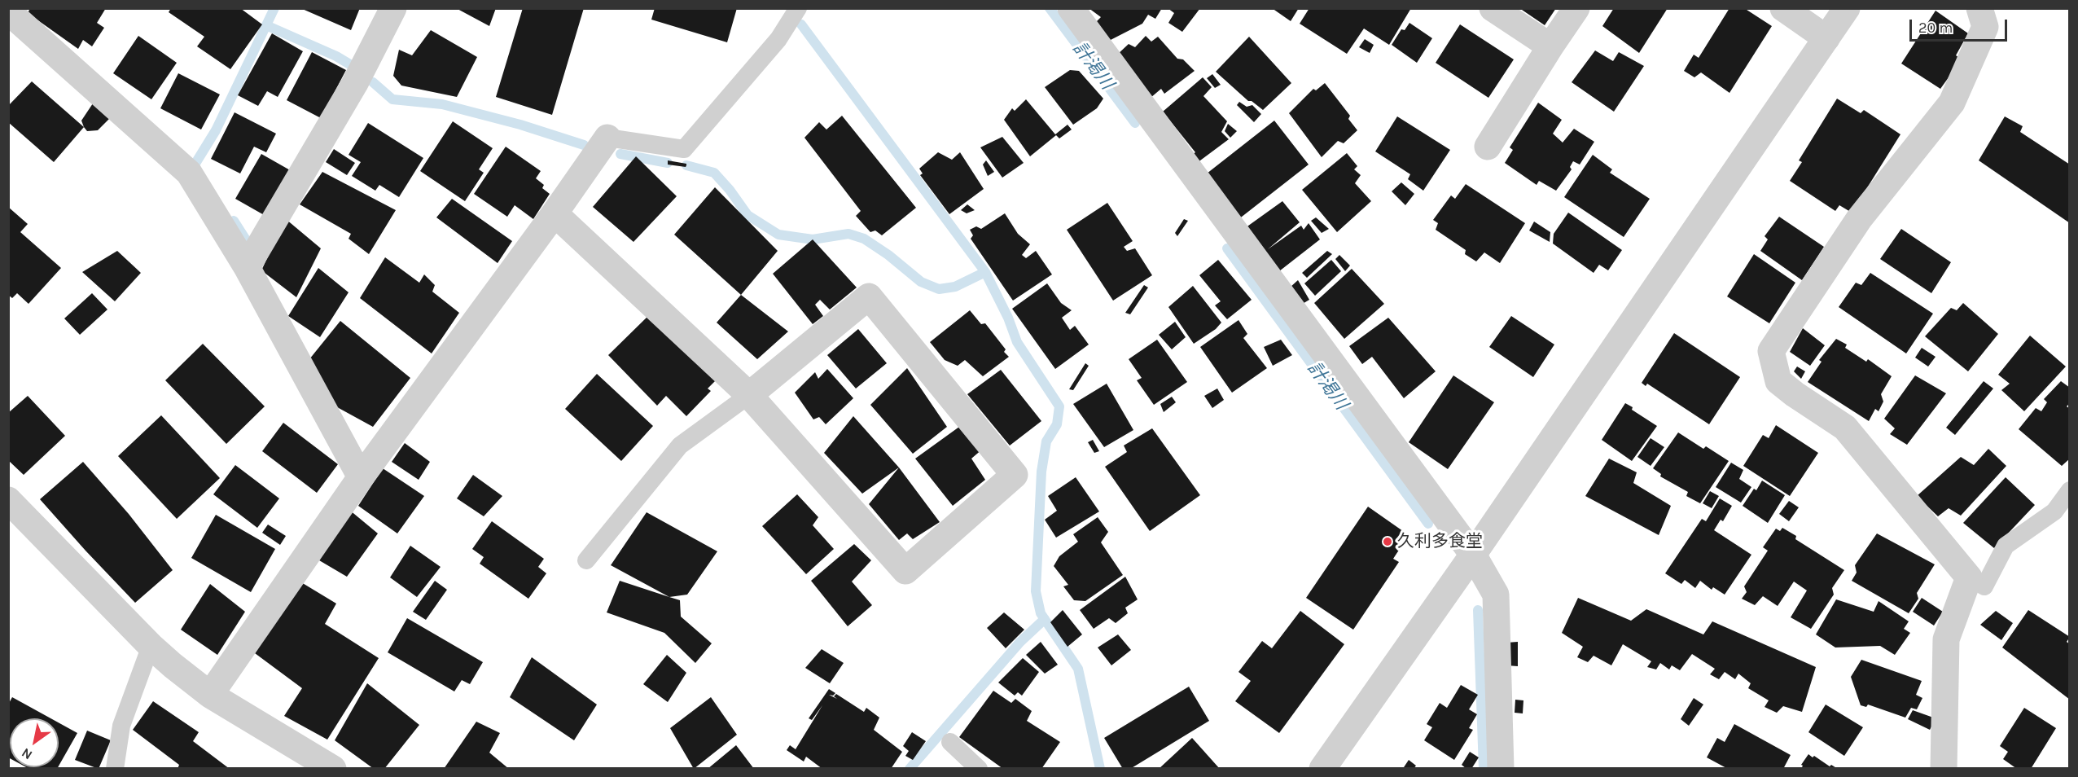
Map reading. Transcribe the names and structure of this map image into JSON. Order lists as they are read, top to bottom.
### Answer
{
  "water": ["計渇川"],
  "places": ["久利多食堂"],
  "scale_bar": "20 m",
  "north": "bottom left"
}
